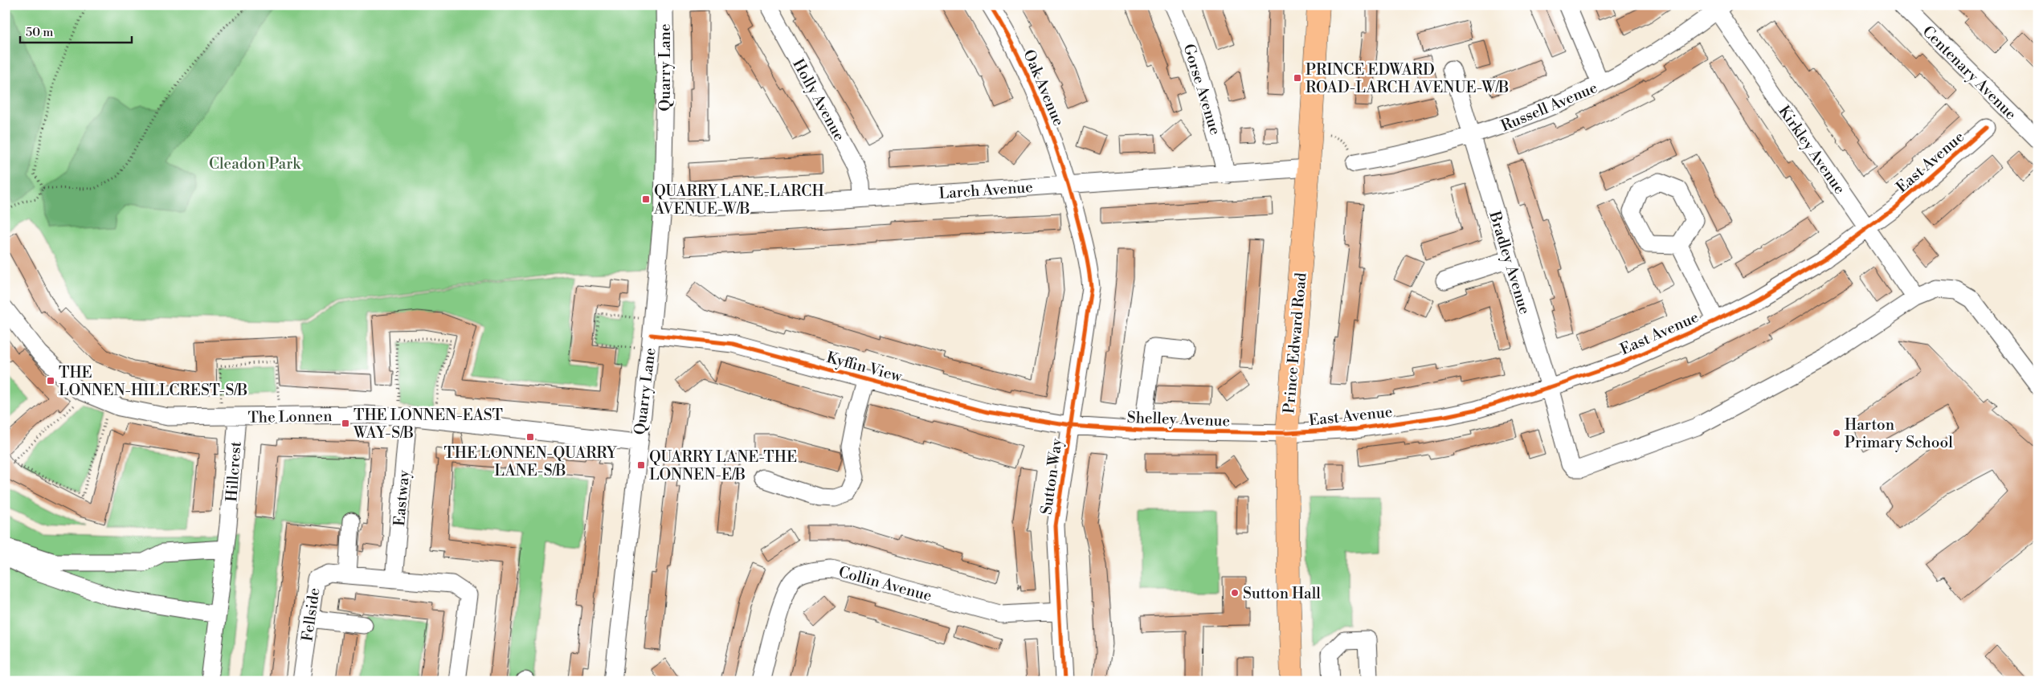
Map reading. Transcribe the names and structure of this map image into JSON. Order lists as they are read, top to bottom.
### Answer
{
  "streets": {
    "main road": ["Prince Edward Road"],
    "street": [
      "Quarry Lane",
      "Centenary Avenue",
      "Oak Avenue",
      "Gorse Avenue",
      "Holly Avenue",
      "Russell Avenue",
      "Kirkley Avenue",
      "East Avenue",
      "Larch Avenue",
      "Bradley Avenue",
      "Kyffin View",
      "The Lonnen",
      "Shelley Avenue",
      "Hillcrest",
      "Sutton Way",
      "Eastway",
      "Collin Avenue",
      "Fellside"
    ]
  },
  "crossings": [
    ["Quarry Lane", "Larch Avenue"],
    ["Quarry Lane", "Kyffin View"],
    ["Quarry Lane", "The Lonnen"],
    ["Oak Avenue", "Larch Avenue"],
    ["Oak Avenue", "Sutton Way"],
    ["Gorse Avenue", "Larch Avenue"],
    ["Holly Avenue", "Larch Avenue"],
    ["Russell Avenue", "Kirkley Avenue"],
    ["Russell Avenue", "Bradley Avenue"],
    ["Kirkley Avenue", "East Avenue"],
    ["Kirkley Avenue", "Bradley Avenue"],
    ["East Avenue", "Bradley Avenue"],
    ["East Avenue", "Prince Edward Road"],
    ["East Avenue", "Shelley Avenue"],
    ["Larch Avenue", "Prince Edward Road"],
    ["Larch Avenue", "Sutton Way"],
    ["Prince Edward Road", "Shelley Avenue"],
    ["Kyffin View", "Shelley Avenue"],
    ["Kyffin View", "Sutton Way"],
    ["The Lonnen", "Hillcrest"],
    ["The Lonnen", "Eastway"],
    ["Shelley Avenue", "Sutton Way"],
    ["Sutton Way", "Collin Avenue"],
    ["Eastway", "Fellside"]
  ],
  "parks": ["Cleadon Park"],
  "places": {
    "transit": [
      "PRINCE EDWARD ROAD-LARCH AVENUE-W/B",
      "QUARRY LANE-LARCH AVENUE-W/B",
      "THE LONNEN-HILLCREST-S/B",
      "THE LONNEN-EAST WAY-S/B",
      "THE LONNEN-QUARRY LANE-S/B",
      "QUARRY LANE-THE LONNEN-E/B"
    ],
    "other": ["Harton Primary School", "Sutton Hall"]
  },
  "scale_bar": "50 m"
}
